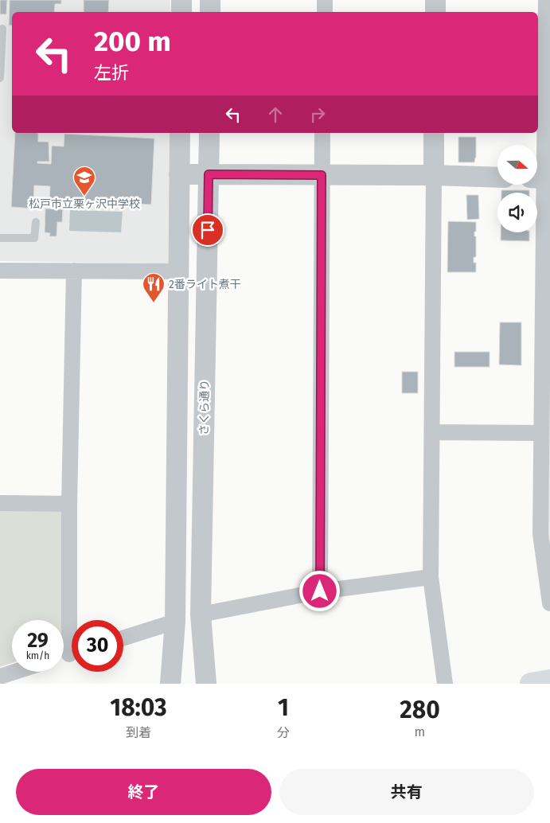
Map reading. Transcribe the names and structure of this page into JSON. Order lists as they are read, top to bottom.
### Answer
{
  "streets": {
    "street": ["さくら通り"]
  },
  "places": {
    "school or university": ["松戸市立栗ヶ沢中学校"],
    "restaurant": ["2番ライト煮干"]
  },
  "north": "right",
  "page": {
    "turn": ["200 m", "左折"],
    "speed": "29 km/h",
    "limit": "30",
    "eta": [
      "18:03",
      "到着",
      "1",
      "分",
      "280",
      "m"
    ],
    "buttons": ["終了", "共有"]
  }
}
